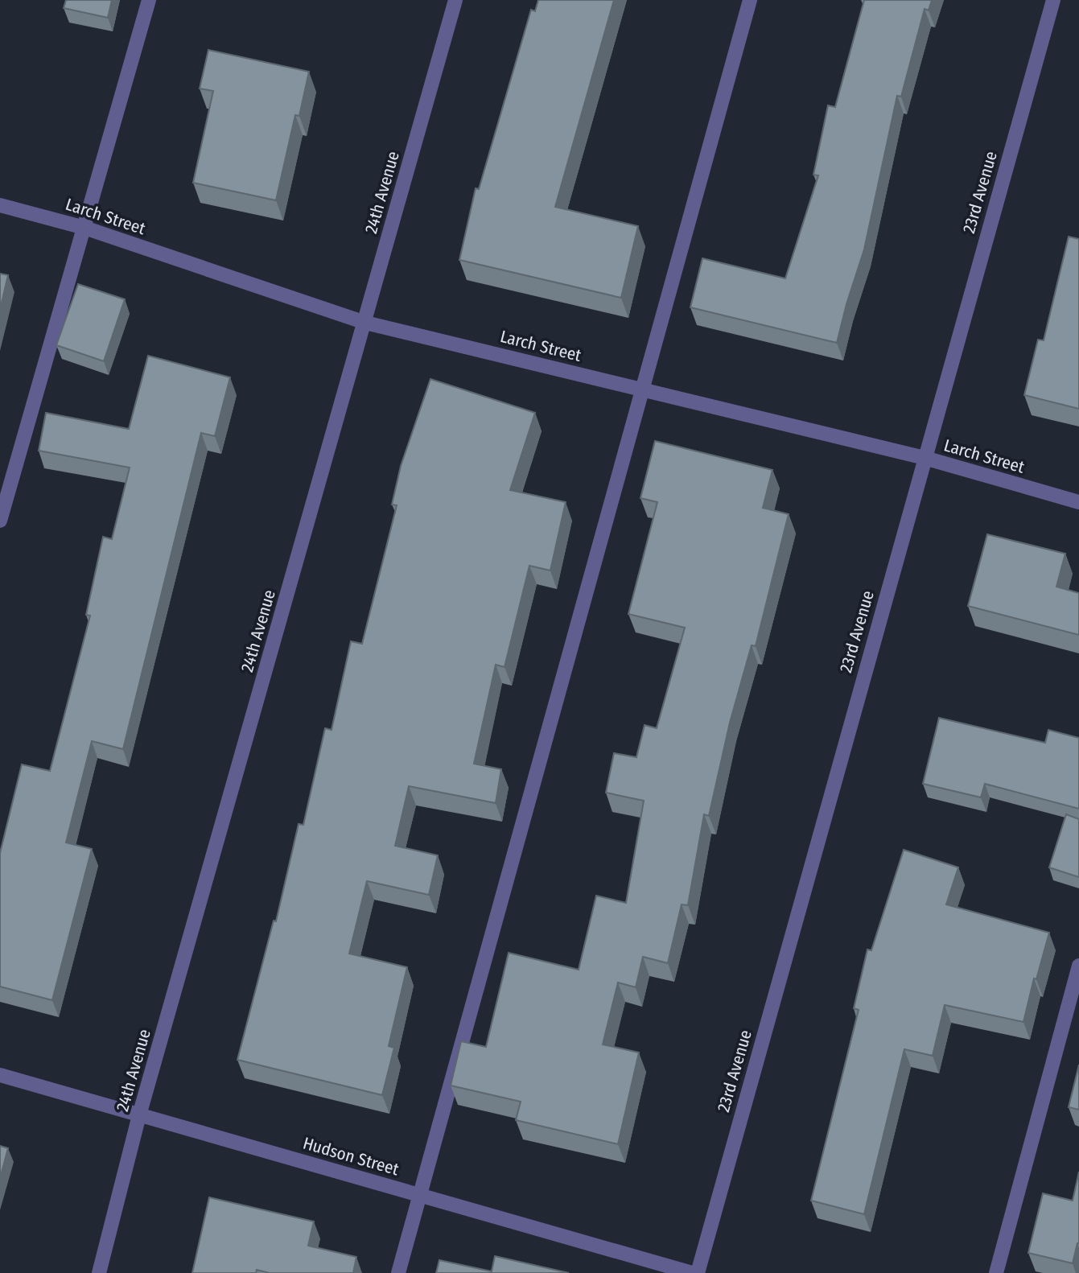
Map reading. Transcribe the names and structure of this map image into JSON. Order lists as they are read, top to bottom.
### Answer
{
  "streets": {
    "street": [
      "24th Avenue",
      "23rd Avenue",
      "Larch Street",
      "Hudson Street"
    ]
  },
  "crossings": [
    ["24th Avenue", "Larch Street"],
    ["24th Avenue", "Hudson Street"],
    ["23rd Avenue", "Larch Street"]
  ]
}
